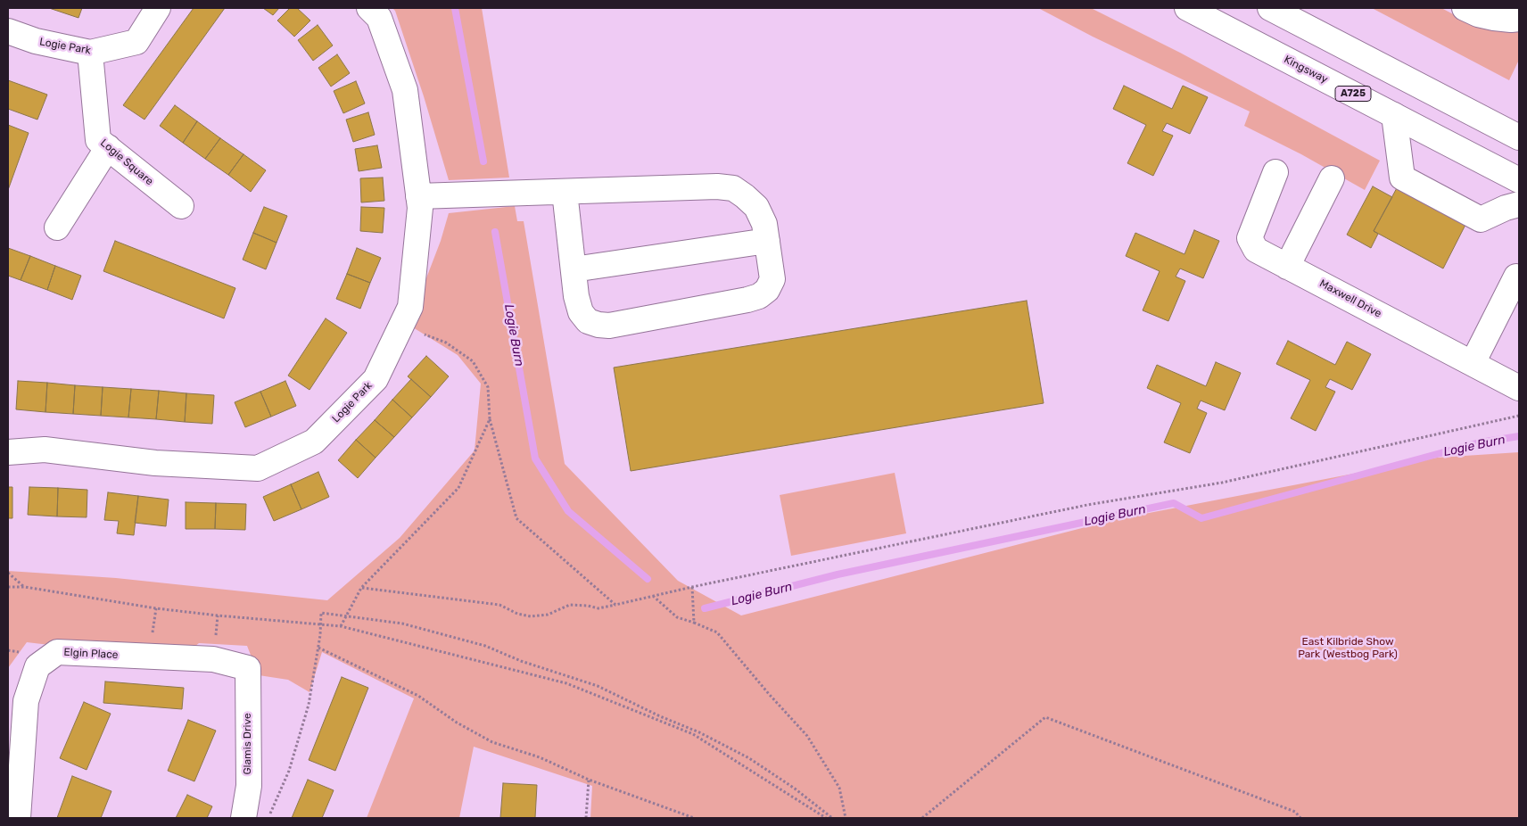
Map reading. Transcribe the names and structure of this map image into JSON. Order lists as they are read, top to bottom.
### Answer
{
  "streets": {
    "main road": [
      "Logie Park",
      "Kingsway",
      "A725",
      "Logie Square",
      "Maxwell Drive",
      "Elgin Place",
      "Glamis Drive"
    ]
  },
  "crossings": [
    ["Logie Park", "Logie Square"],
    ["Elgin Place", "Glamis Drive"]
  ],
  "water": ["Logie Burn"],
  "parks": ["East Kilbride Show Park (Westbog Park)"]
}
